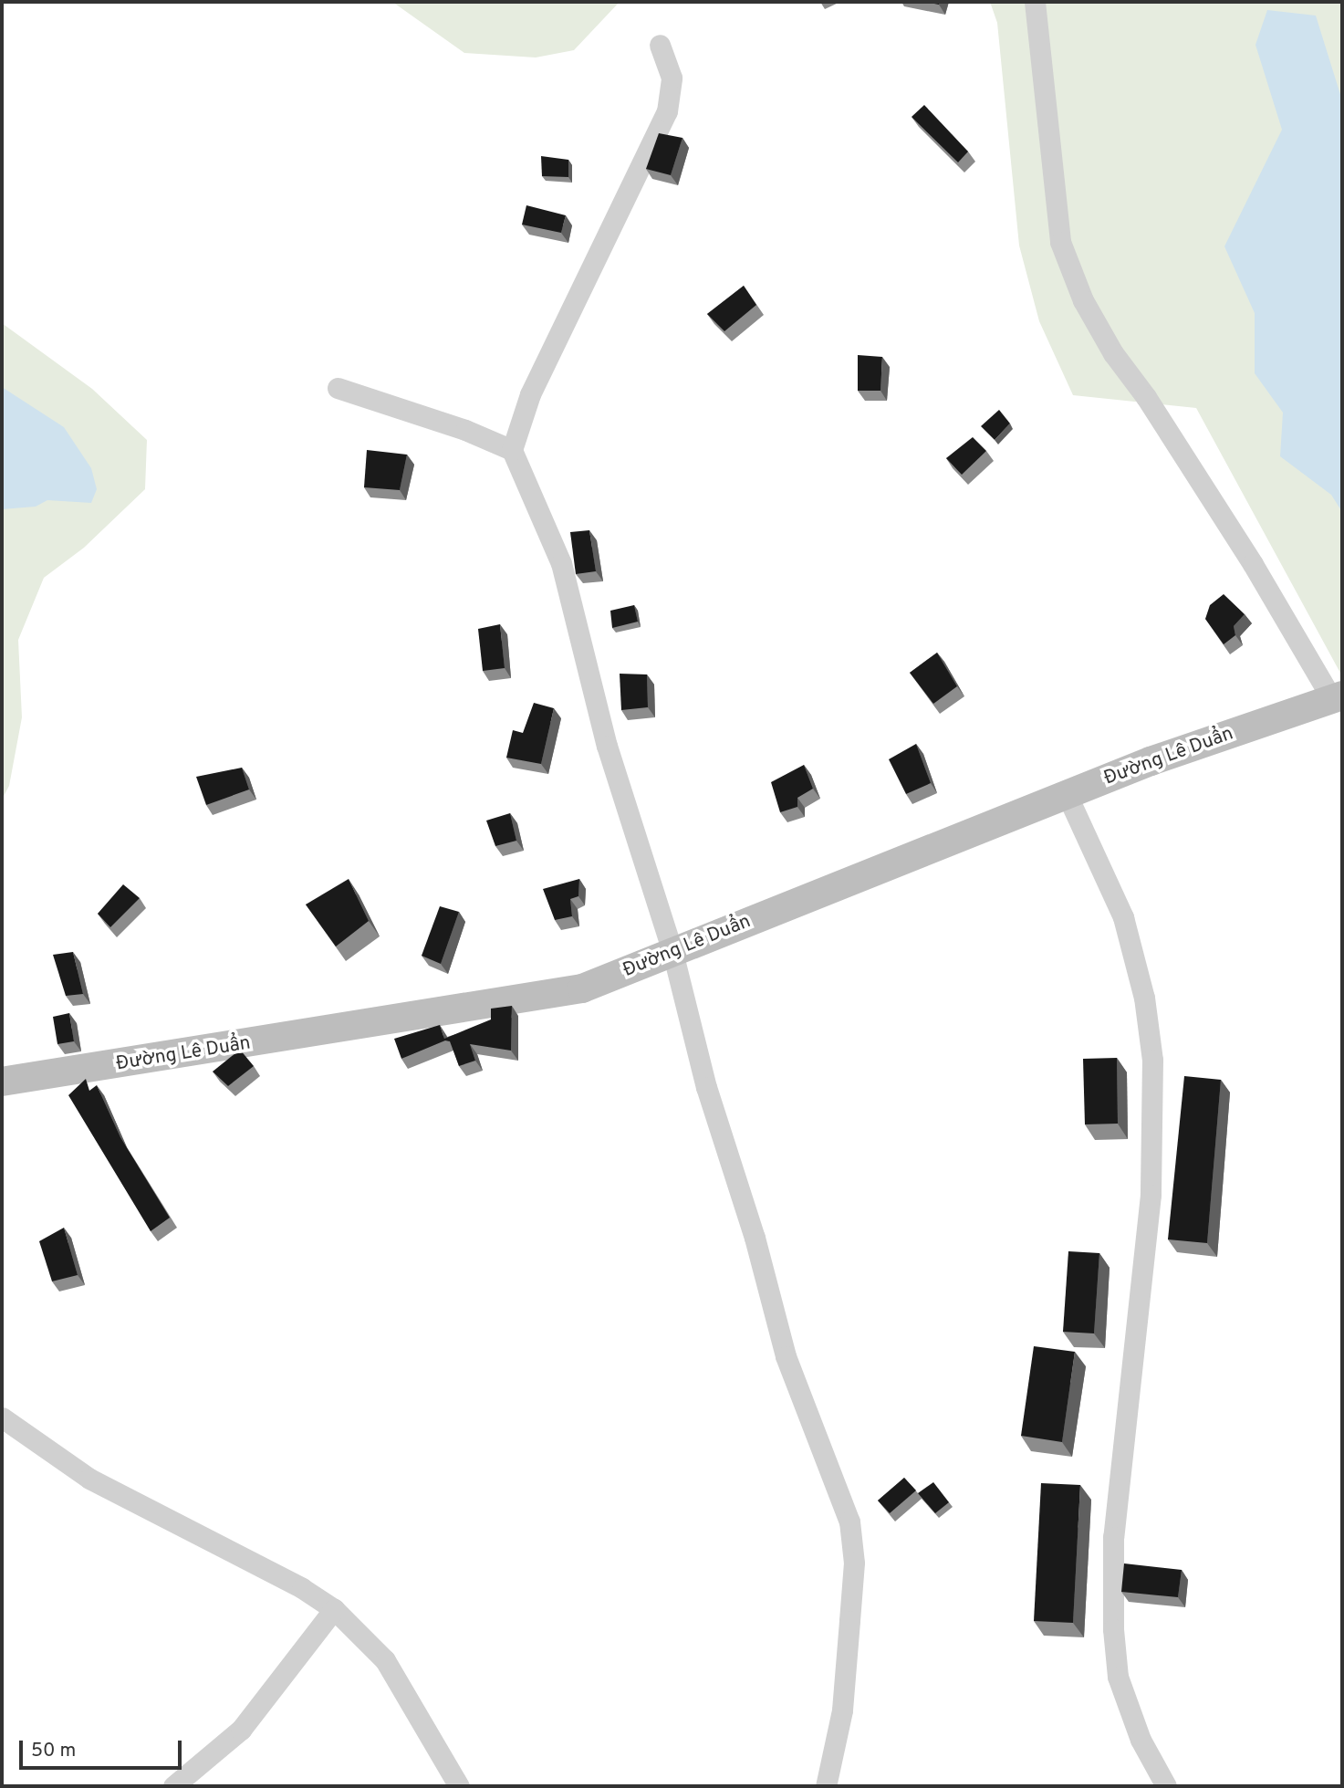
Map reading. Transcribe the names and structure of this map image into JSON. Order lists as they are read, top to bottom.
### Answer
{
  "streets": {
    "main road": ["Đường Lê Duẩn"]
  },
  "scale_bar": "50 m"
}
